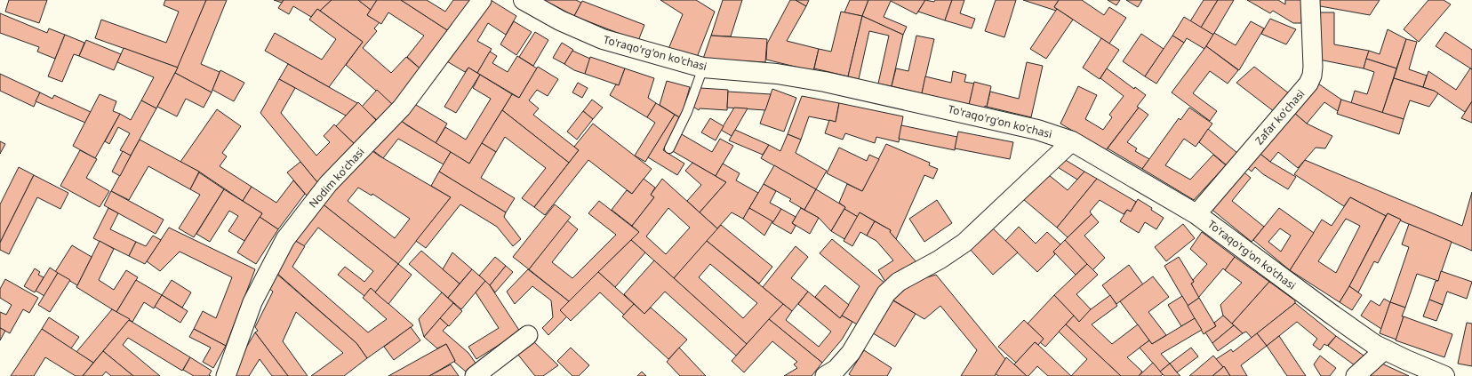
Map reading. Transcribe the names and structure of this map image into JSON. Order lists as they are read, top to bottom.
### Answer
{
  "streets": {
    "street": ["To'raqo'rg'on ko'chasi", "Zafar koʻchasi", "Nodim koʻchasi"]
  },
  "crossings": [
    ["To'raqo'rg'on ko'chasi", "Zafar koʻchasi"]
  ]
}
